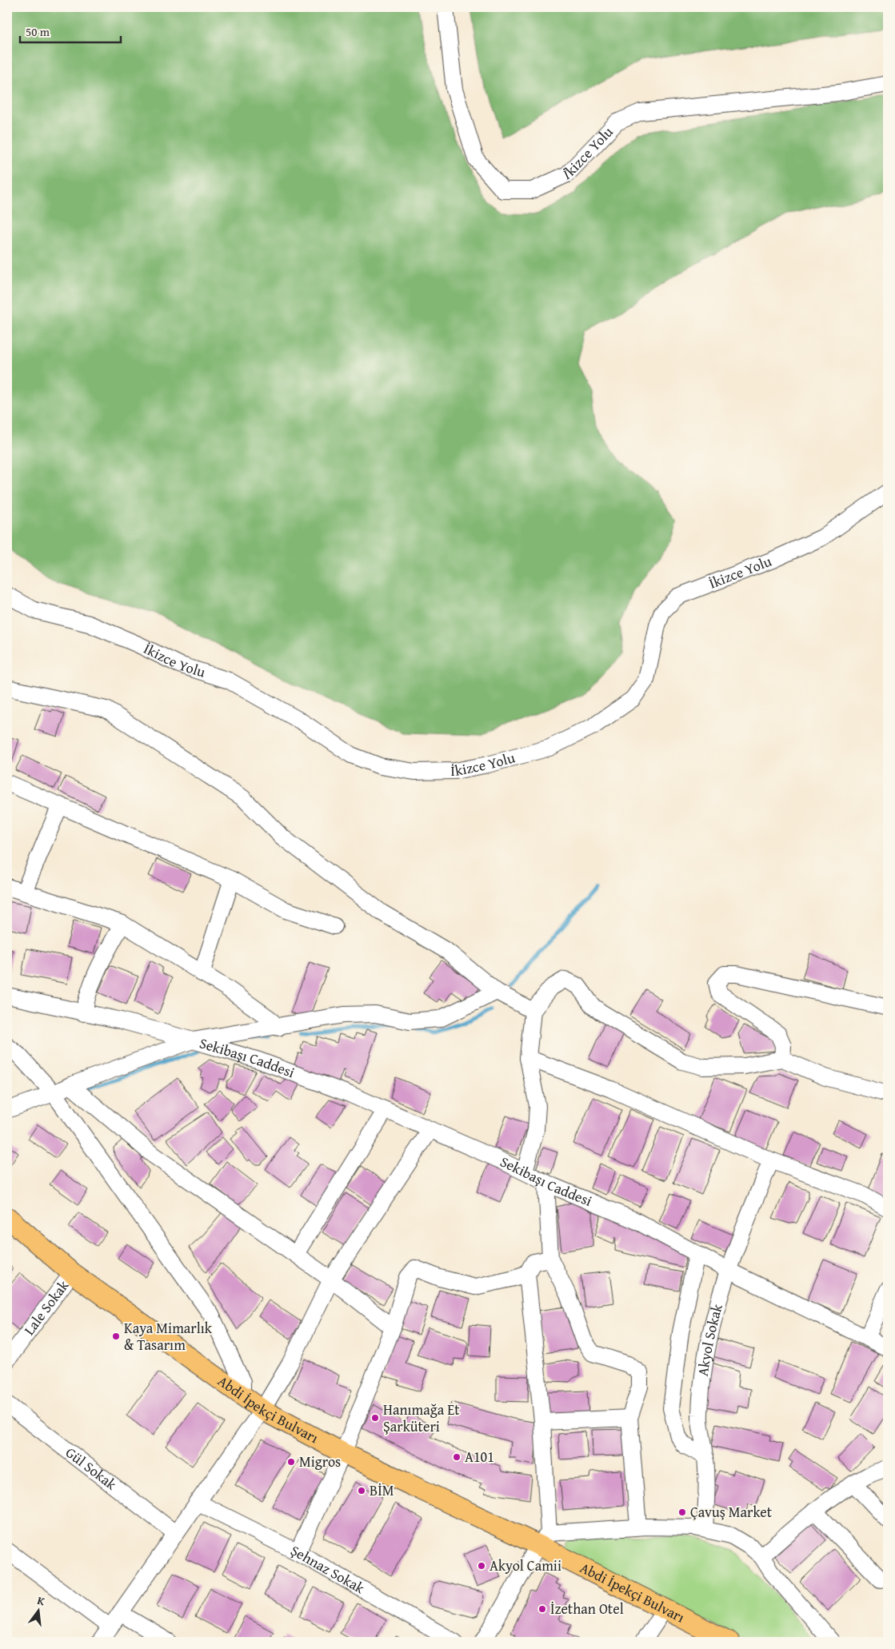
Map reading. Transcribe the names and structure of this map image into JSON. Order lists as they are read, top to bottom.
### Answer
{
  "streets": {
    "main road": ["Abdi İpekçi Bulvarı"],
    "street": [
      "İkizce Yolu",
      "Sekibaşı Caddesi",
      "Lale Sokak",
      "Akyol Sokak",
      "Gül Sokak",
      "Şehnaz Sokak"
    ]
  },
  "crossings": [
    ["Sekibaşı Caddesi", "Akyol Sokak"],
    ["Lale Sokak", "Abdi İpekçi Bulvarı"]
  ],
  "places": [
    "Kaya Mimarlık & Tasarım",
    "Hanımağa Et Şarküteri",
    "A101",
    "Migros",
    "BİM",
    "Çavuş Market",
    "Akyol Camii",
    "İzethan Otel"
  ],
  "scale_bar": "50 m",
  "north": "top"
}
